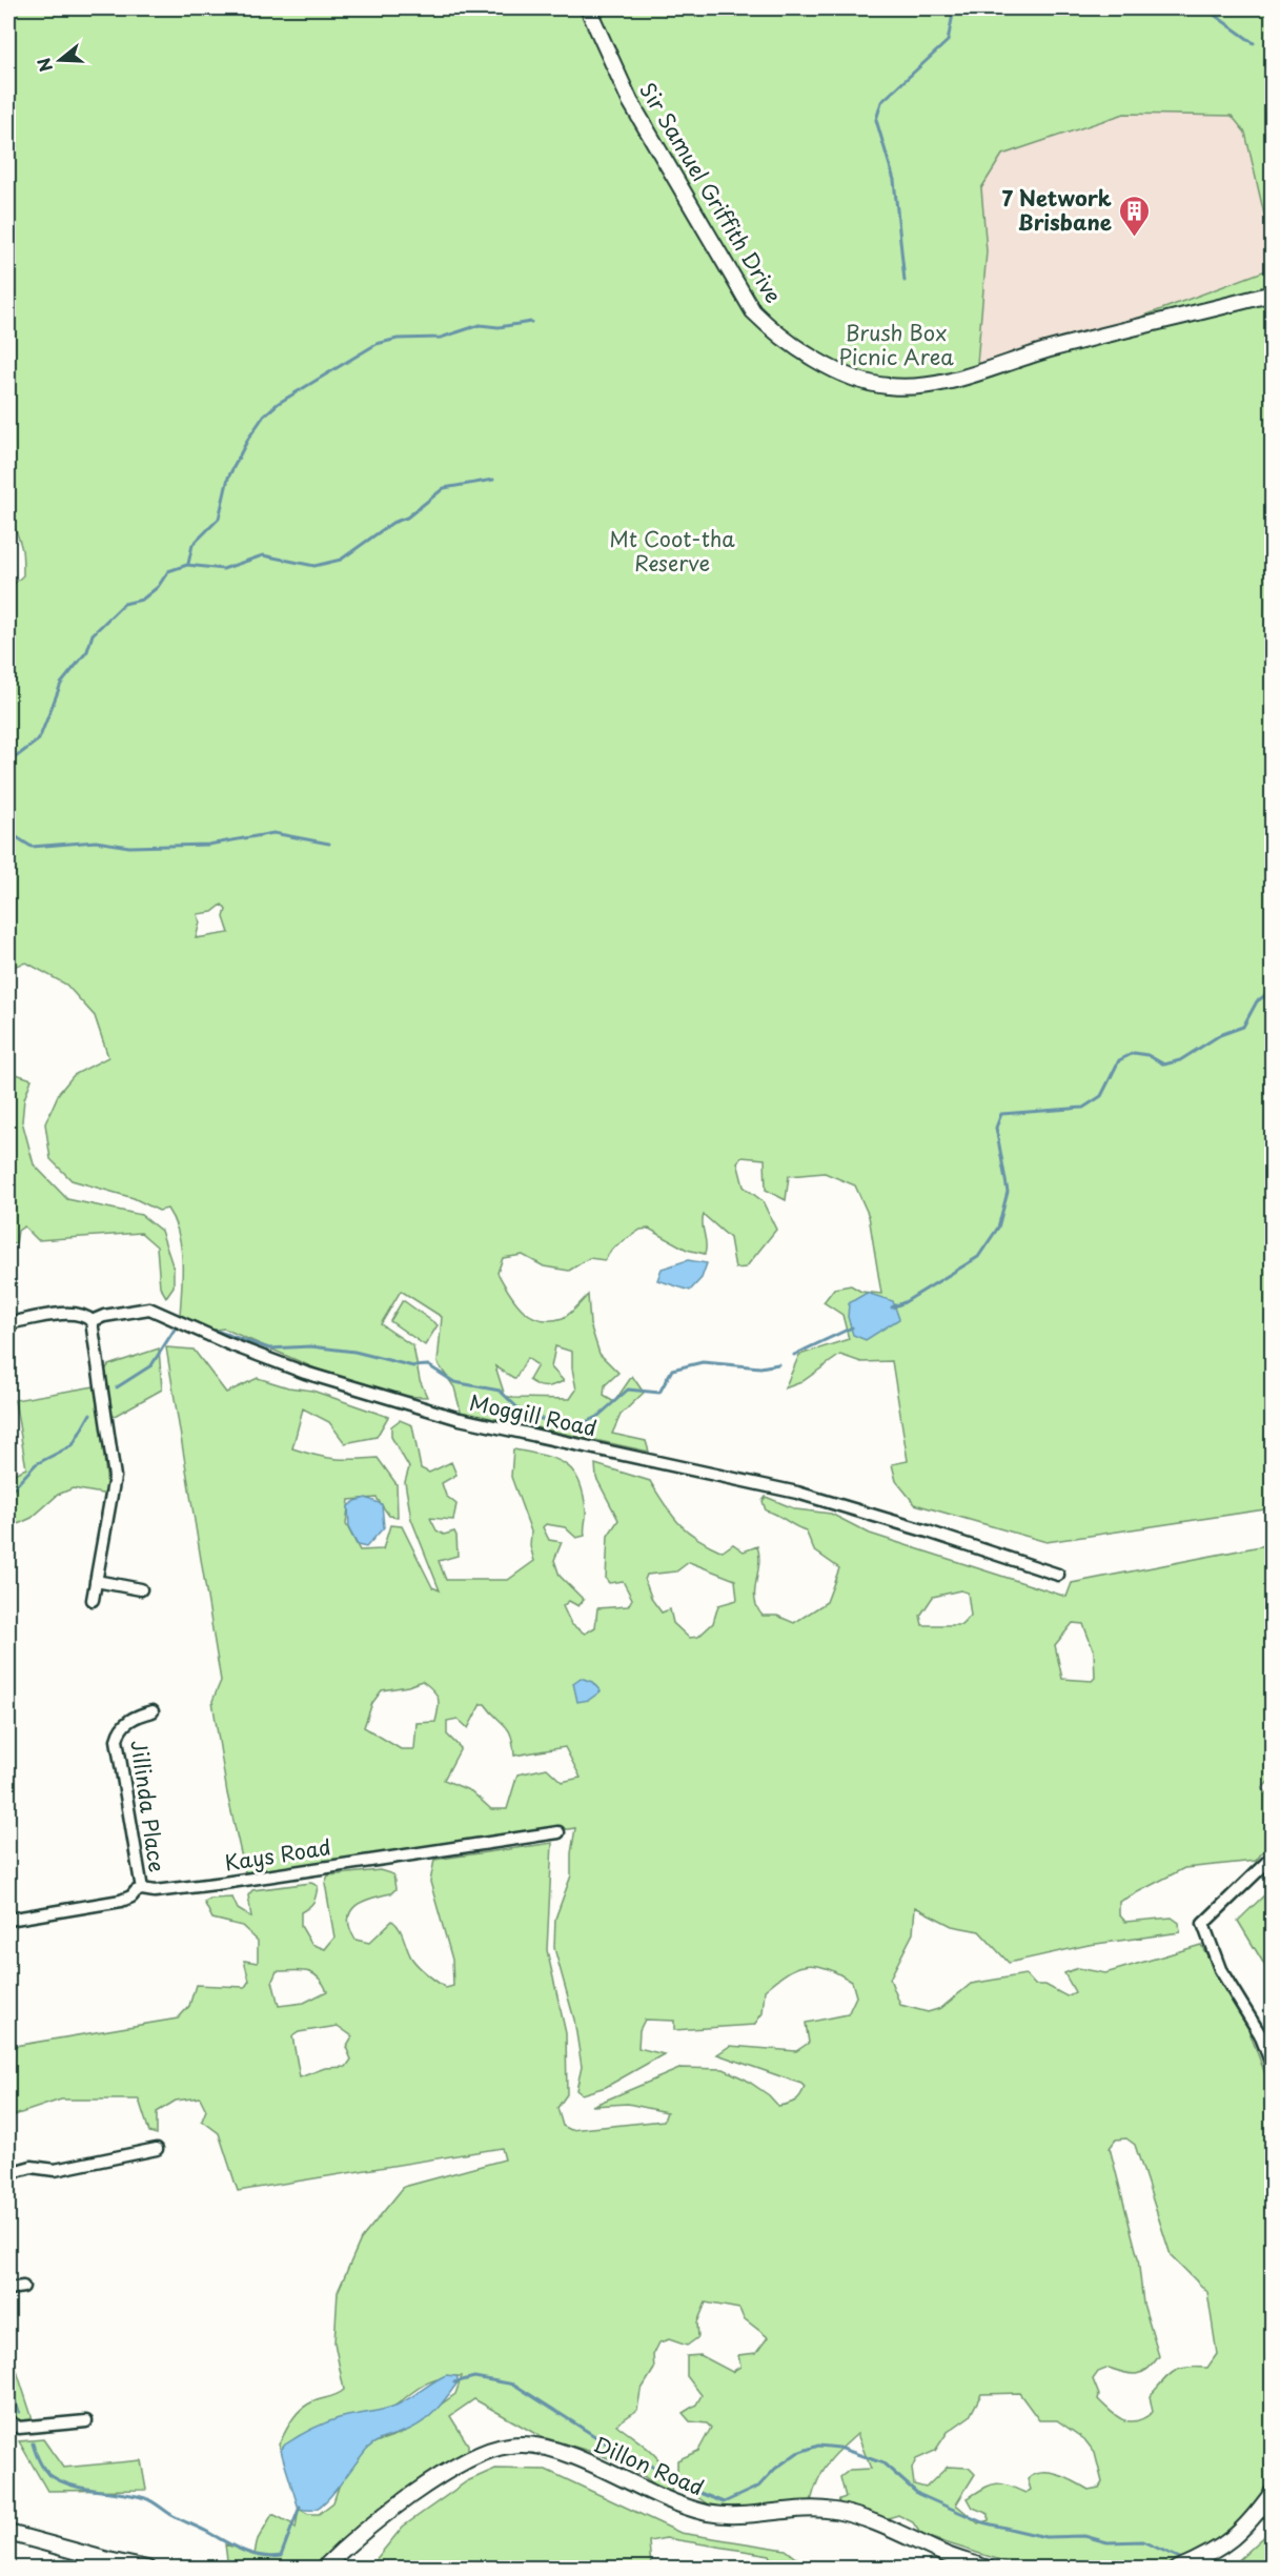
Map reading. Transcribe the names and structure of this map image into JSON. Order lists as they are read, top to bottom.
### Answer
{
  "streets": {
    "main road": ["Sir Samuel Griffith Drive", "Dillon Road"],
    "street": ["Moggill Road", "Jillinda Place", "Kays Road"]
  },
  "crossings": [
    ["Jillinda Place", "Kays Road"]
  ],
  "parks": ["Brush Box Picnic Area", "Mt Coot-tha Reserve"],
  "places": {
    "building": ["7 Network Brisbane"]
  },
  "north": "left"
}
